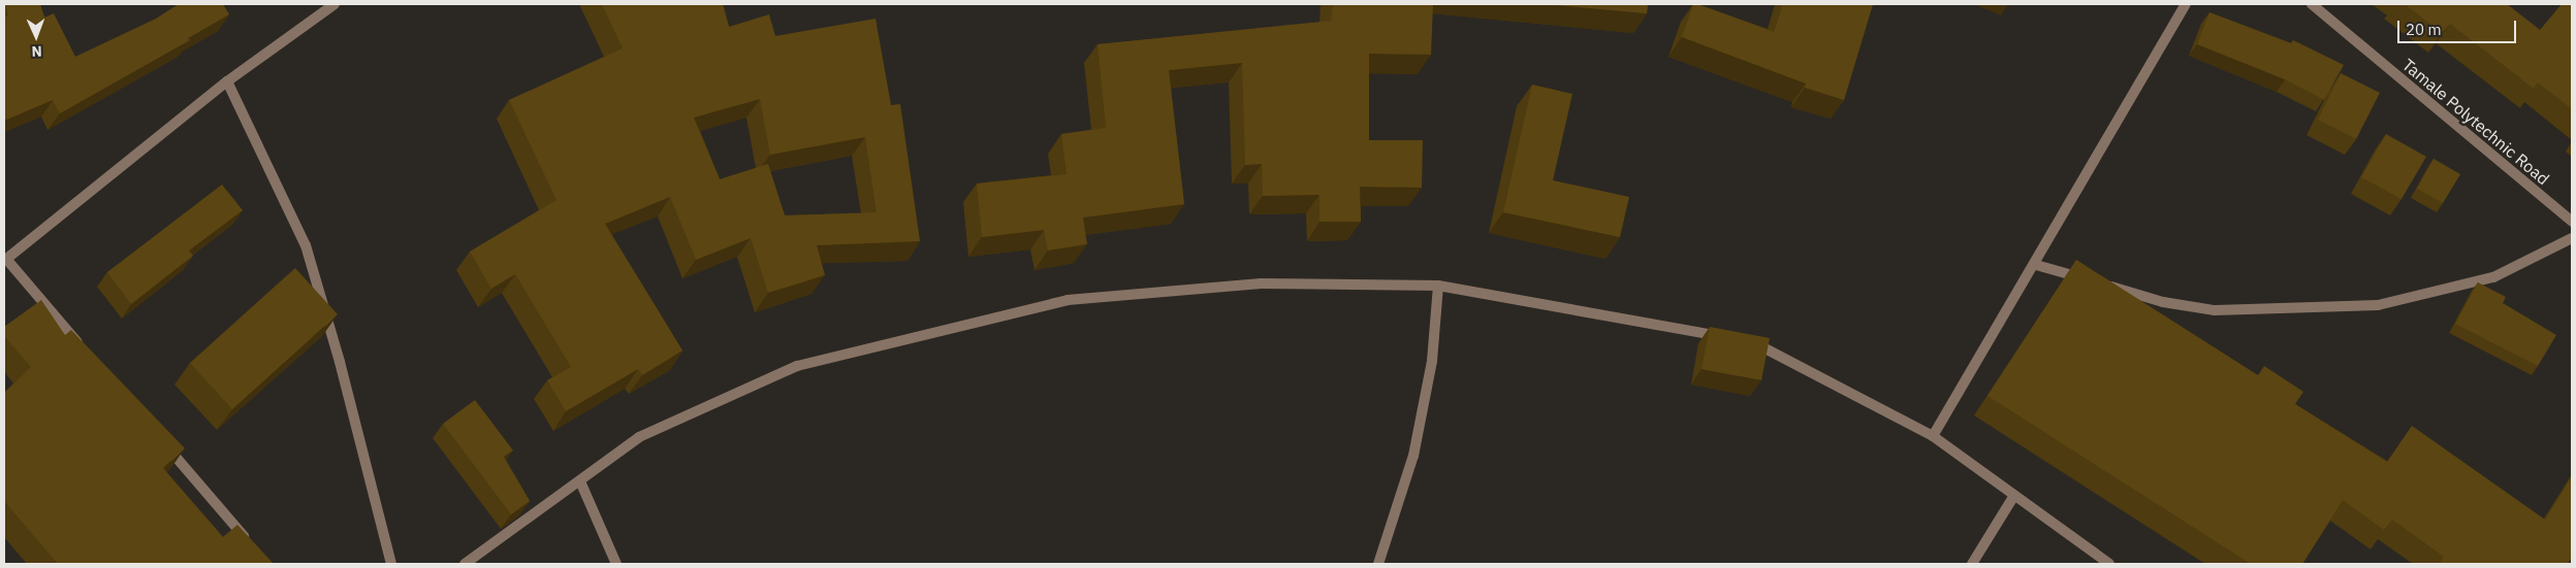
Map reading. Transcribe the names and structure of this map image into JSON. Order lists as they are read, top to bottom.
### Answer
{
  "streets": {
    "street": ["Tamale Polytechnic Road"]
  },
  "scale_bar": "20 m",
  "north": "bottom"
}
